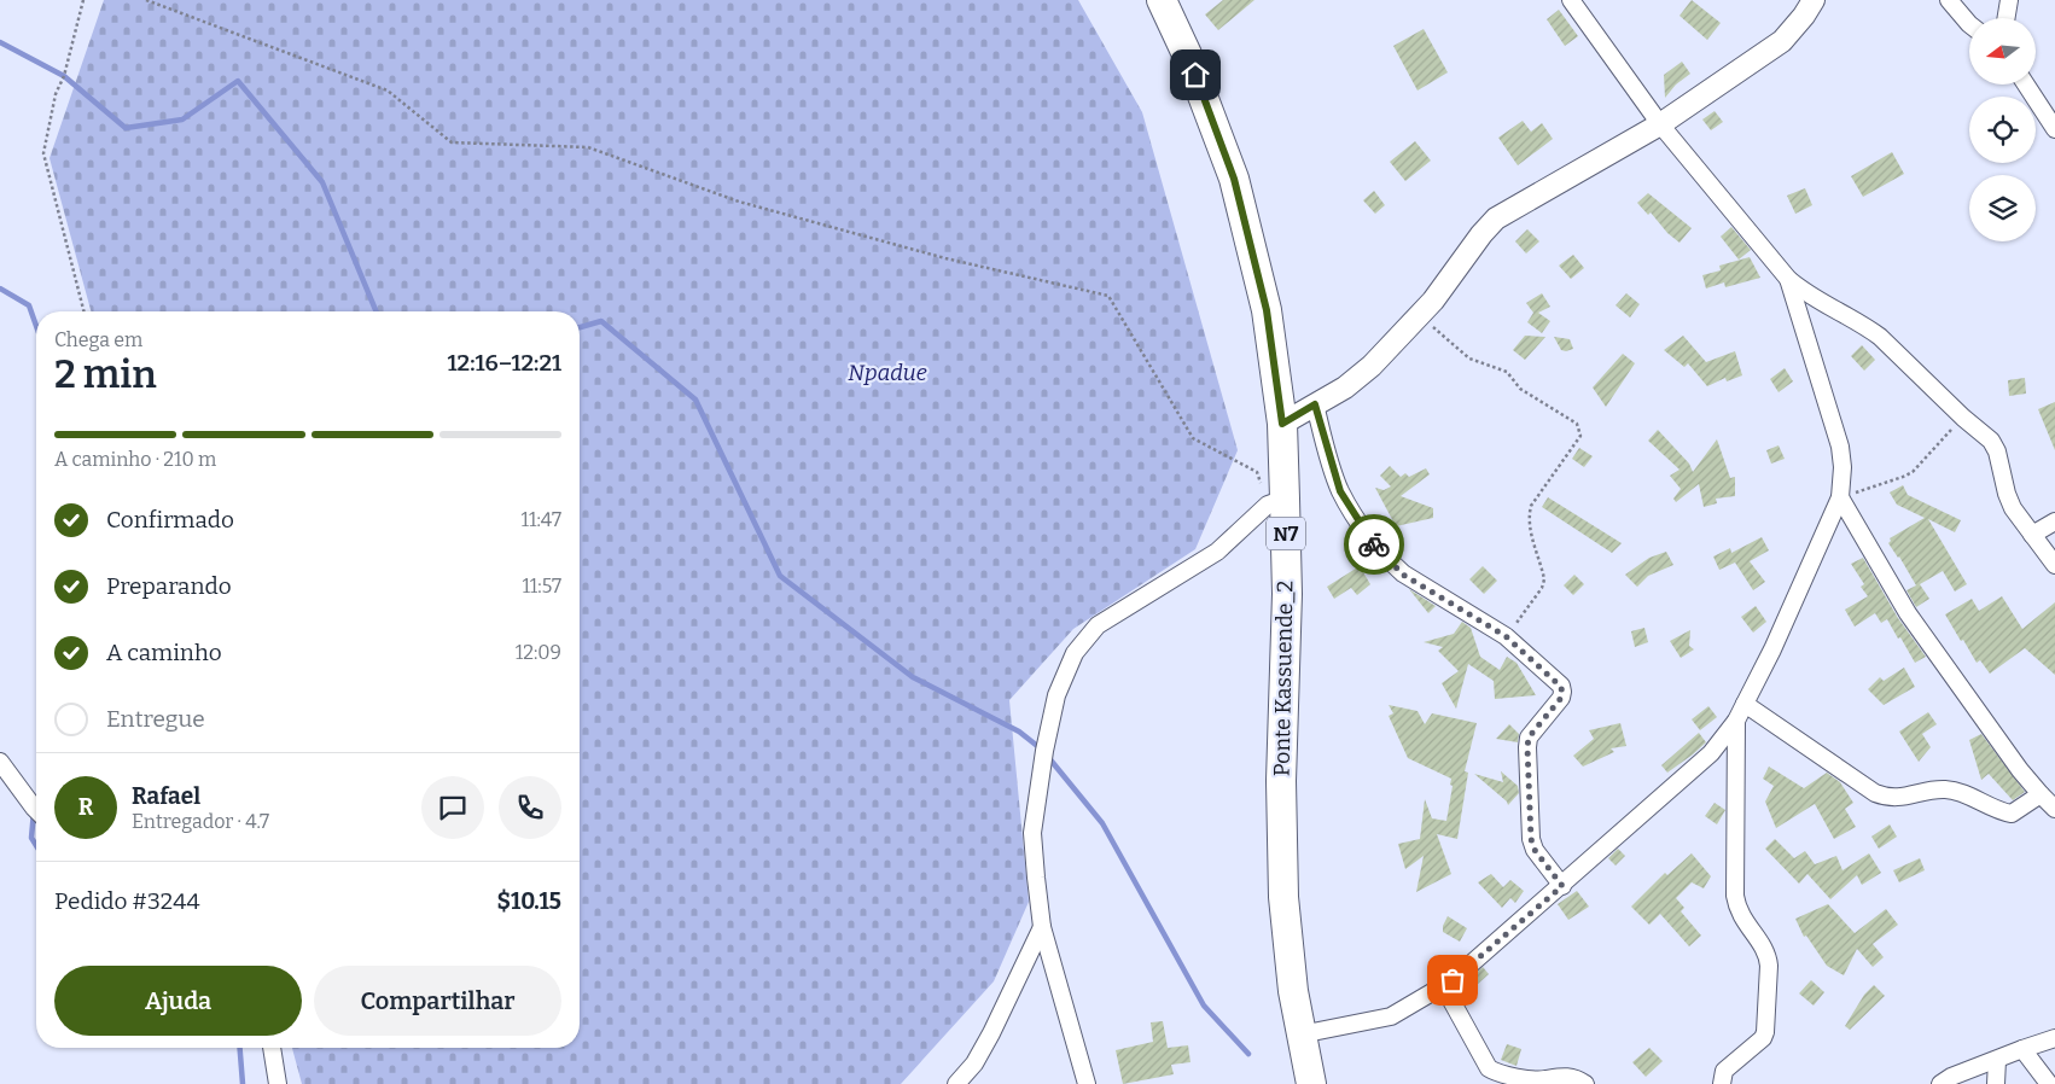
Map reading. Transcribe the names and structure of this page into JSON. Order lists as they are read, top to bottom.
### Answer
{
  "streets": {
    "highway": ["N7", "Ponte Kassuende_2"]
  },
  "parks": ["Npadue"],
  "north": "left",
  "page": {
    "heading": ["2 min", "Chega em", "12:16–12:21"],
    "panel": [
      "Rafael",
      "Entregador · 4.7",
      "Pedido #3244",
      "$10.15"
    ],
    "bar": "A caminho · 210 m",
    "list": [
      ["Confirmado", "11:47"],
      ["Preparando", "11:57"],
      ["A caminho", "12:09"],
      "Entregue"
    ],
    "round": "R",
    "buttons": ["Ajuda", "Compartilhar"]
  }
}
